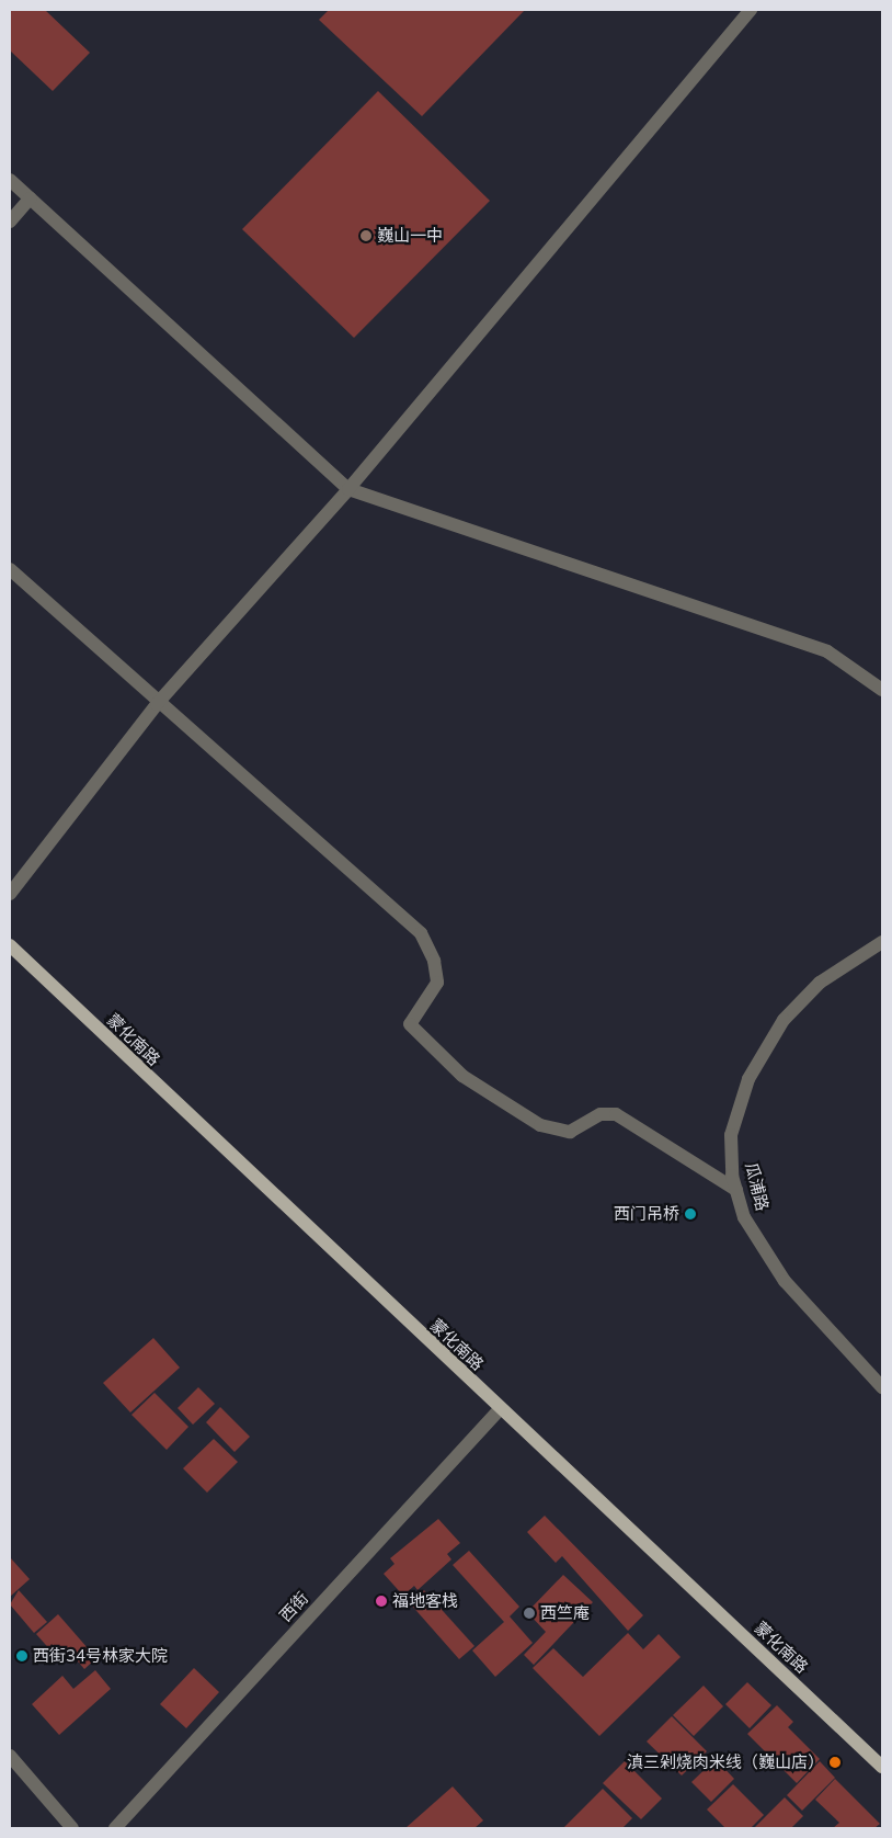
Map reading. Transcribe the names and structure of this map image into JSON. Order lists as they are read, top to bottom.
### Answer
{
  "streets": {
    "main road": ["蒙化南路"],
    "street": ["瓜浦路", "西街"]
  },
  "crossings": [
    ["蒙化南路", "西街"]
  ],
  "places": [
    "巍山一中",
    "西门吊桥",
    "福地客栈",
    "西竺庵",
    "西街34号林家大院",
    "滇三剁烧肉米线（巍山店）"
  ]
}
